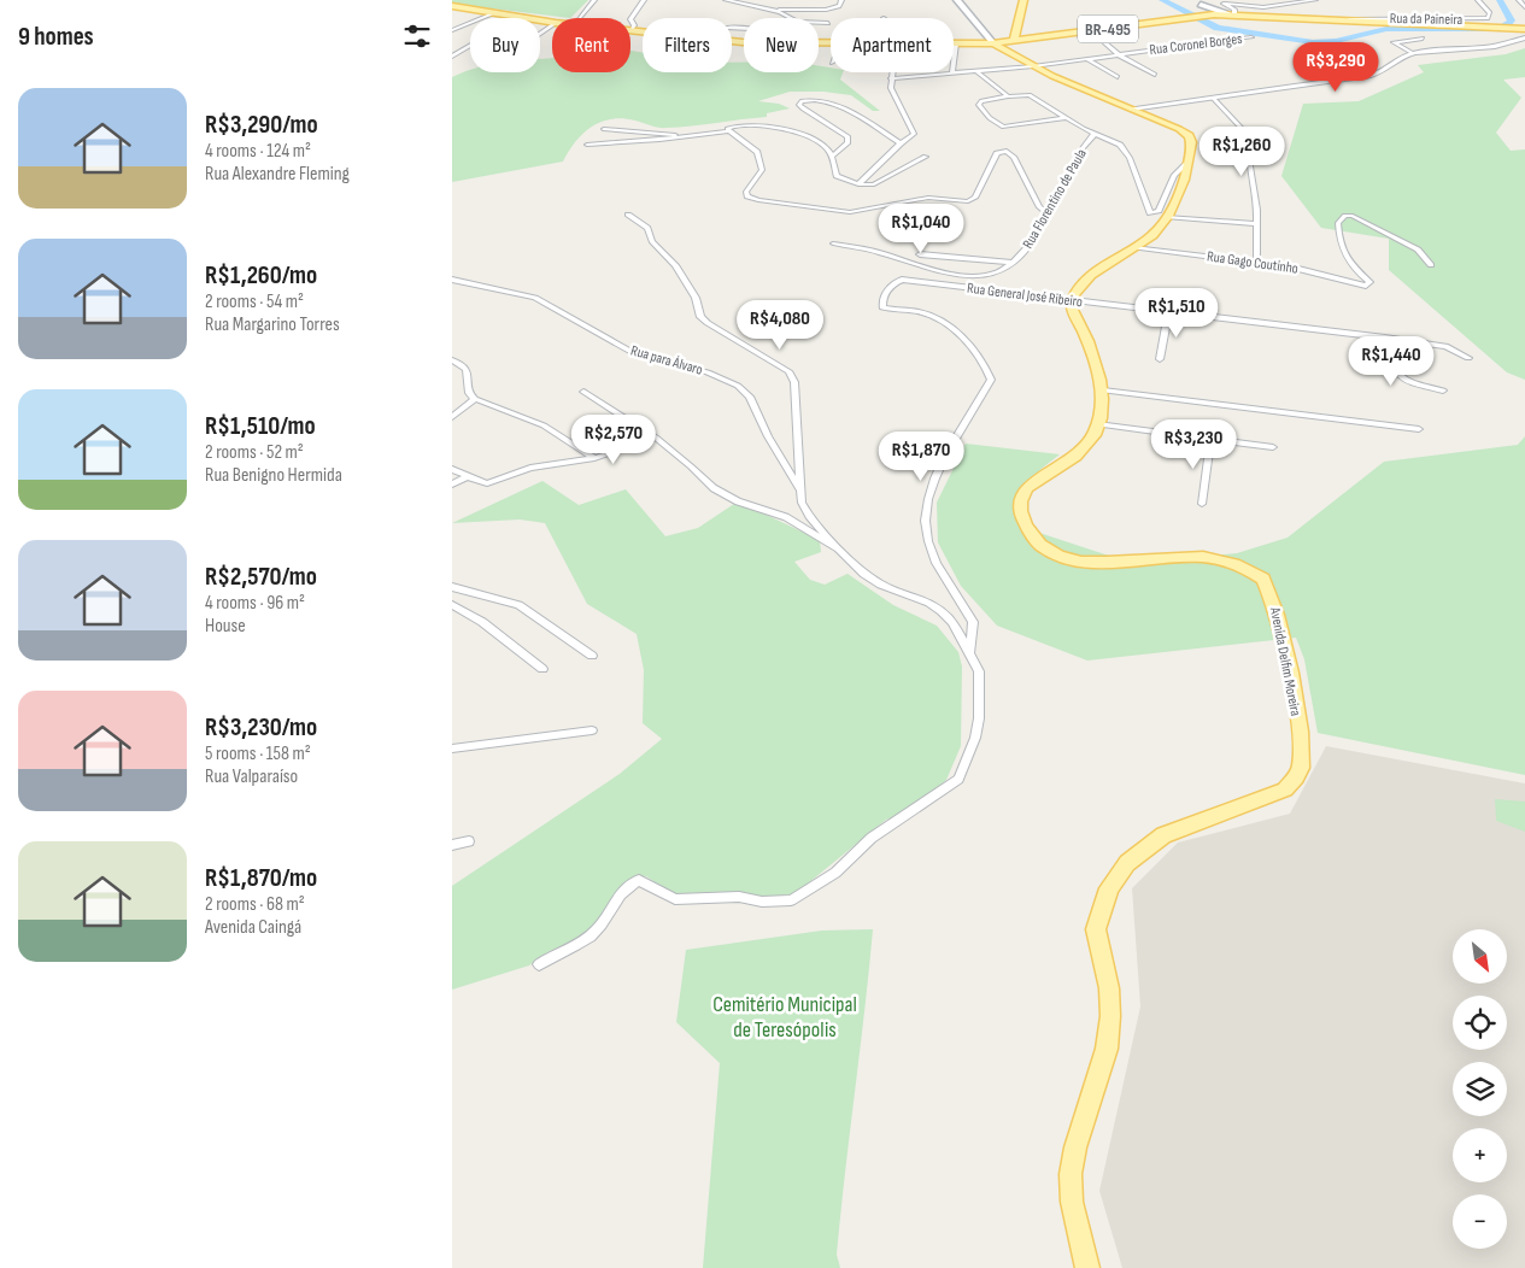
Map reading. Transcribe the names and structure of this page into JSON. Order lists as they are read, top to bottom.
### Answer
{
  "streets": {
    "main road": ["BR-495", "Avenida Delfim Moreira"],
    "street": [
      "Rua da Paineira",
      "Rua Coronel Borges",
      "Rua Florentino de Paula",
      "Rua Gago Coutinho",
      "Rua General José Ribeiro",
      "Rua para Álvaro"
    ]
  },
  "crossings": [
    ["Rua da Paineira", "BR-495"],
    ["Rua General José Ribeiro", "Avenida Delfim Moreira"]
  ],
  "parks": ["Cemitério Municipal de Teresópolis"],
  "north": "bottom right",
  "page": {
    "heading": "9 homes",
    "chip": [
      "Buy",
      "Rent",
      "Filters",
      "New",
      "Apartment"
    ],
    "price": [
      "R$3,290",
      "R$1,260",
      "R$1,040",
      "R$1,510",
      "R$4,080",
      "R$1,440",
      "R$2,570",
      "R$3,230",
      "R$1,870"
    ],
    "list": [
      {
        "name": "R$3,290/mo",
        "note": "4 rooms · 124 m² · Rua Alexandre Fleming"
      },
      {
        "name": "R$1,260/mo",
        "note": "2 rooms · 54 m² · Rua Margarino Torres"
      },
      {
        "name": "R$1,510/mo",
        "note": "2 rooms · 52 m² · Rua Benigno Hermida"
      },
      {
        "name": "R$2,570/mo",
        "note": "4 rooms · 96 m² · House"
      },
      {
        "name": "R$3,230/mo",
        "note": "5 rooms · 158 m² · Rua Valparaíso"
      },
      {
        "name": "R$1,870/mo",
        "note": "2 rooms · 68 m² · Avenida Caingá"
      }
    ],
    "map_buttons": ["+", "−"]
  }
}
